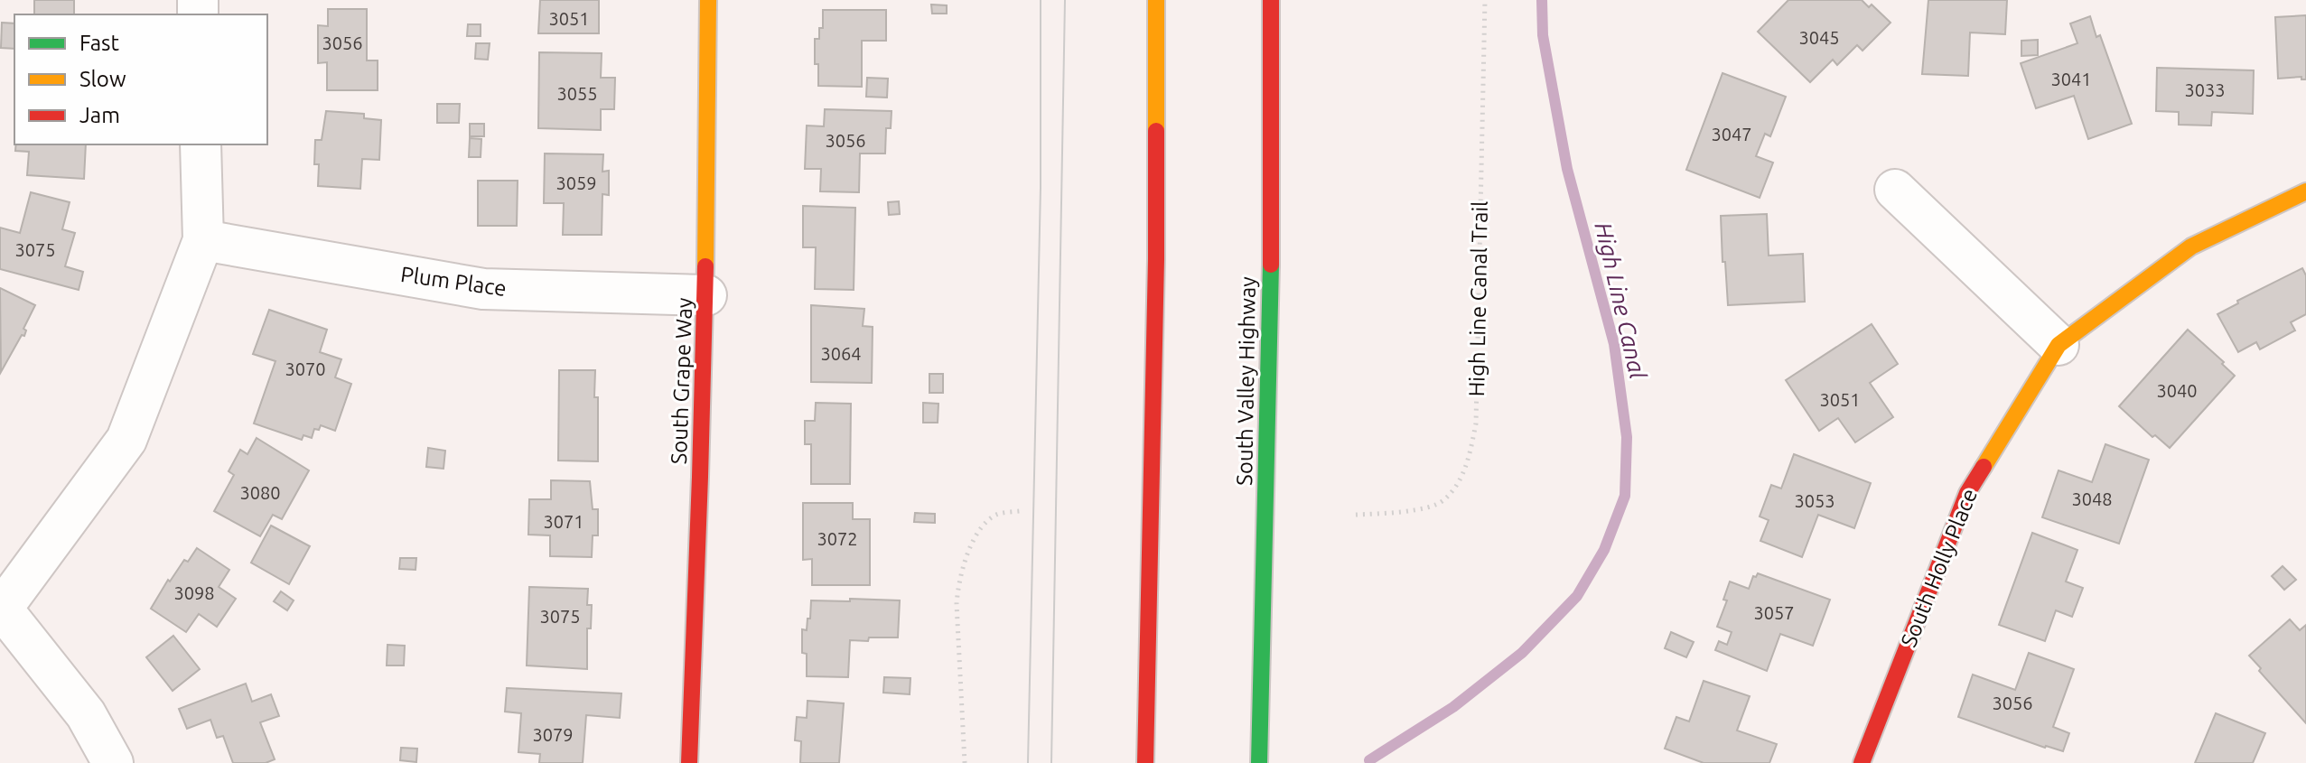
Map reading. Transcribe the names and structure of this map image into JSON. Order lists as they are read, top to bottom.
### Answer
{
  "streets": {
    "main road": ["South Grape Way", "South Valley Highway", "South Holly Place"],
    "street": ["Plum Place"],
    "path": ["High Line Canal Trail"]
  },
  "crossings": [
    ["Plum Place", "South Grape Way"]
  ],
  "water": ["High Line Canal"],
  "house_numbers": [
    "3051",
    "3045",
    "3056",
    "3041",
    "3033",
    "3055",
    "3047",
    "3056",
    "3059",
    "3075",
    "3064",
    "3070",
    "3040",
    "3051",
    "3080",
    "3048",
    "3053",
    "3071",
    "3072",
    "3098",
    "3057",
    "3075",
    "3056",
    "3079"
  ],
  "legend": ["Fast", "Slow", "Jam"]
}
